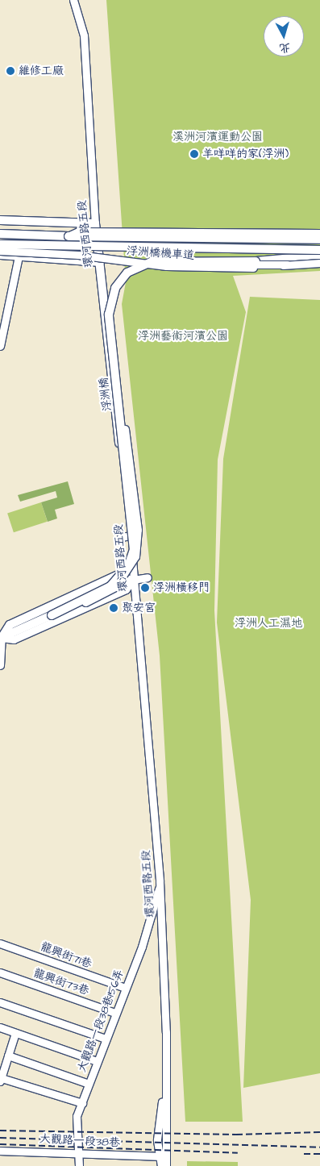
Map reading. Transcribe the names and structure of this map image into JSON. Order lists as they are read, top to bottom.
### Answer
{
  "streets": {
    "main road": ["環河西路五段", "浮洲橋"],
    "street": [
      "浮洲橋機車道",
      "龍興街71巷",
      "龍興街73巷",
      "大觀路一段38巷156弄",
      "大觀路一段38巷"
    ]
  },
  "crossings": [
    ["環河西路五段", "大觀路一段38巷156弄"],
    ["龍興街71巷", "大觀路一段38巷156弄"],
    ["龍興街73巷", "大觀路一段38巷156弄"],
    ["大觀路一段38巷156弄", "大觀路一段38巷"]
  ],
  "parks": ["溪洲河濱運動公園", "浮洲藝術河濱公園", "浮洲人工濕地"],
  "places": [
    "維修工廠",
    "羊咩咩的家(浮洲)",
    "浮洲橫移門",
    "聚安宮"
  ],
  "north": "bottom"
}
